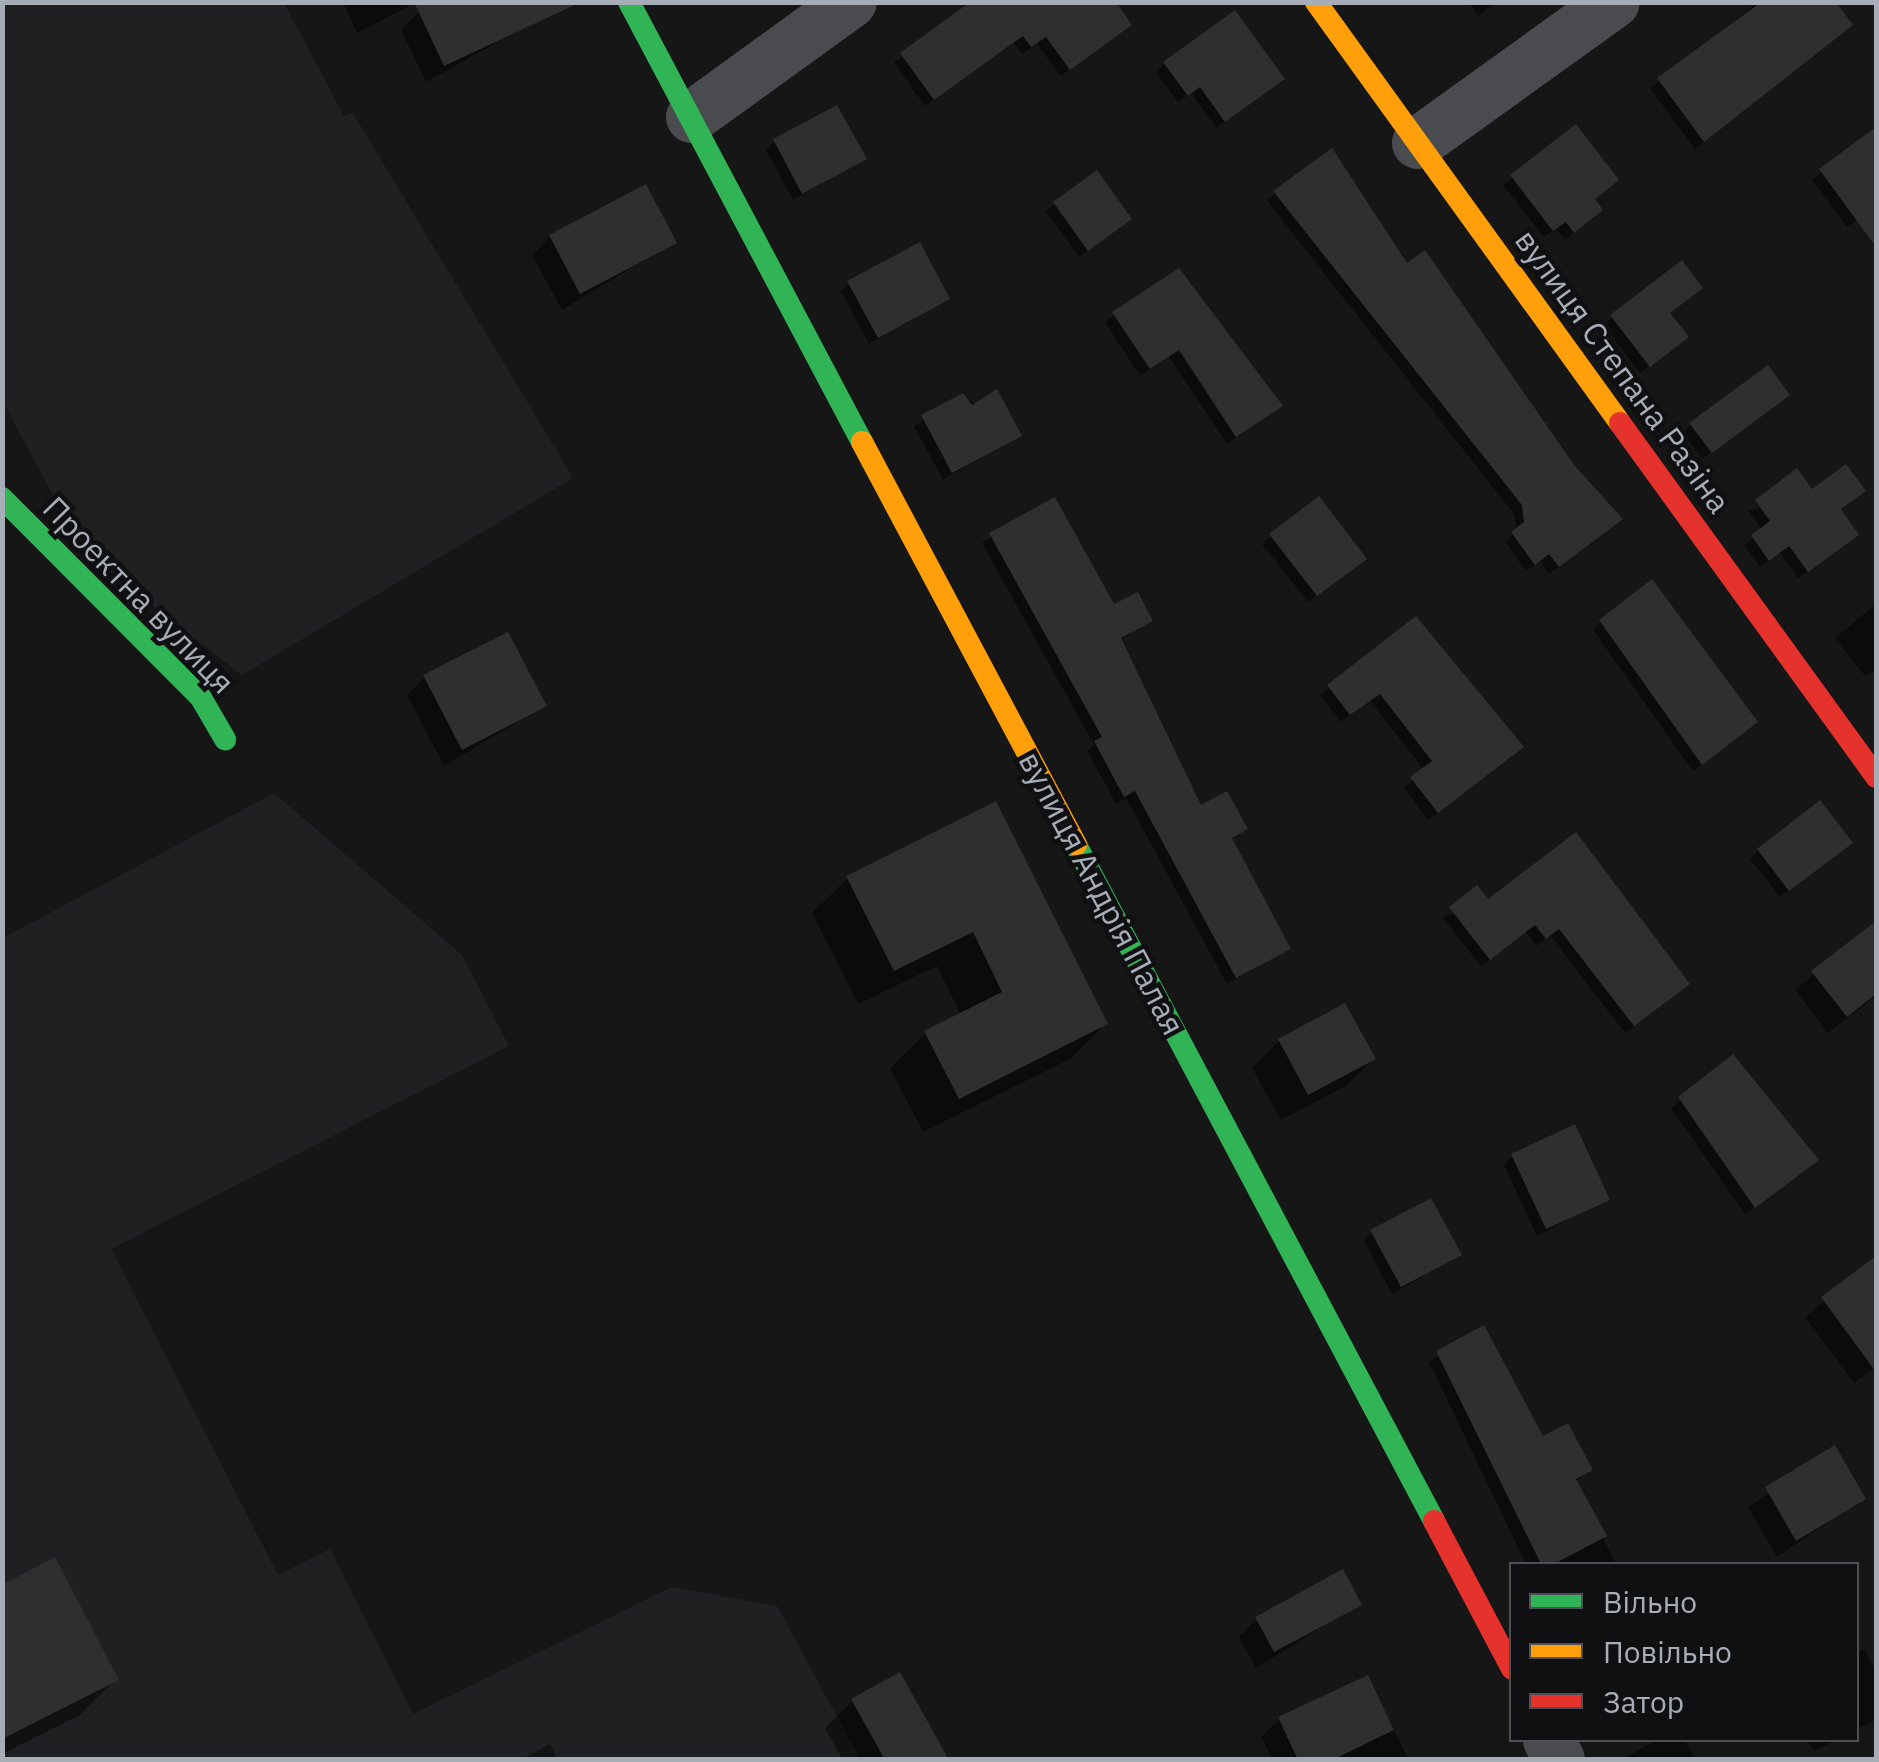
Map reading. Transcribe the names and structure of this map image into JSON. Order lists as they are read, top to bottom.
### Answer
{
  "streets": {
    "street": ["вулиця Степана Разіна", "Проектна вулиця", "вулиця Андрія Палая"]
  },
  "legend": ["Вільно", "Повільно", "Затор"]
}
